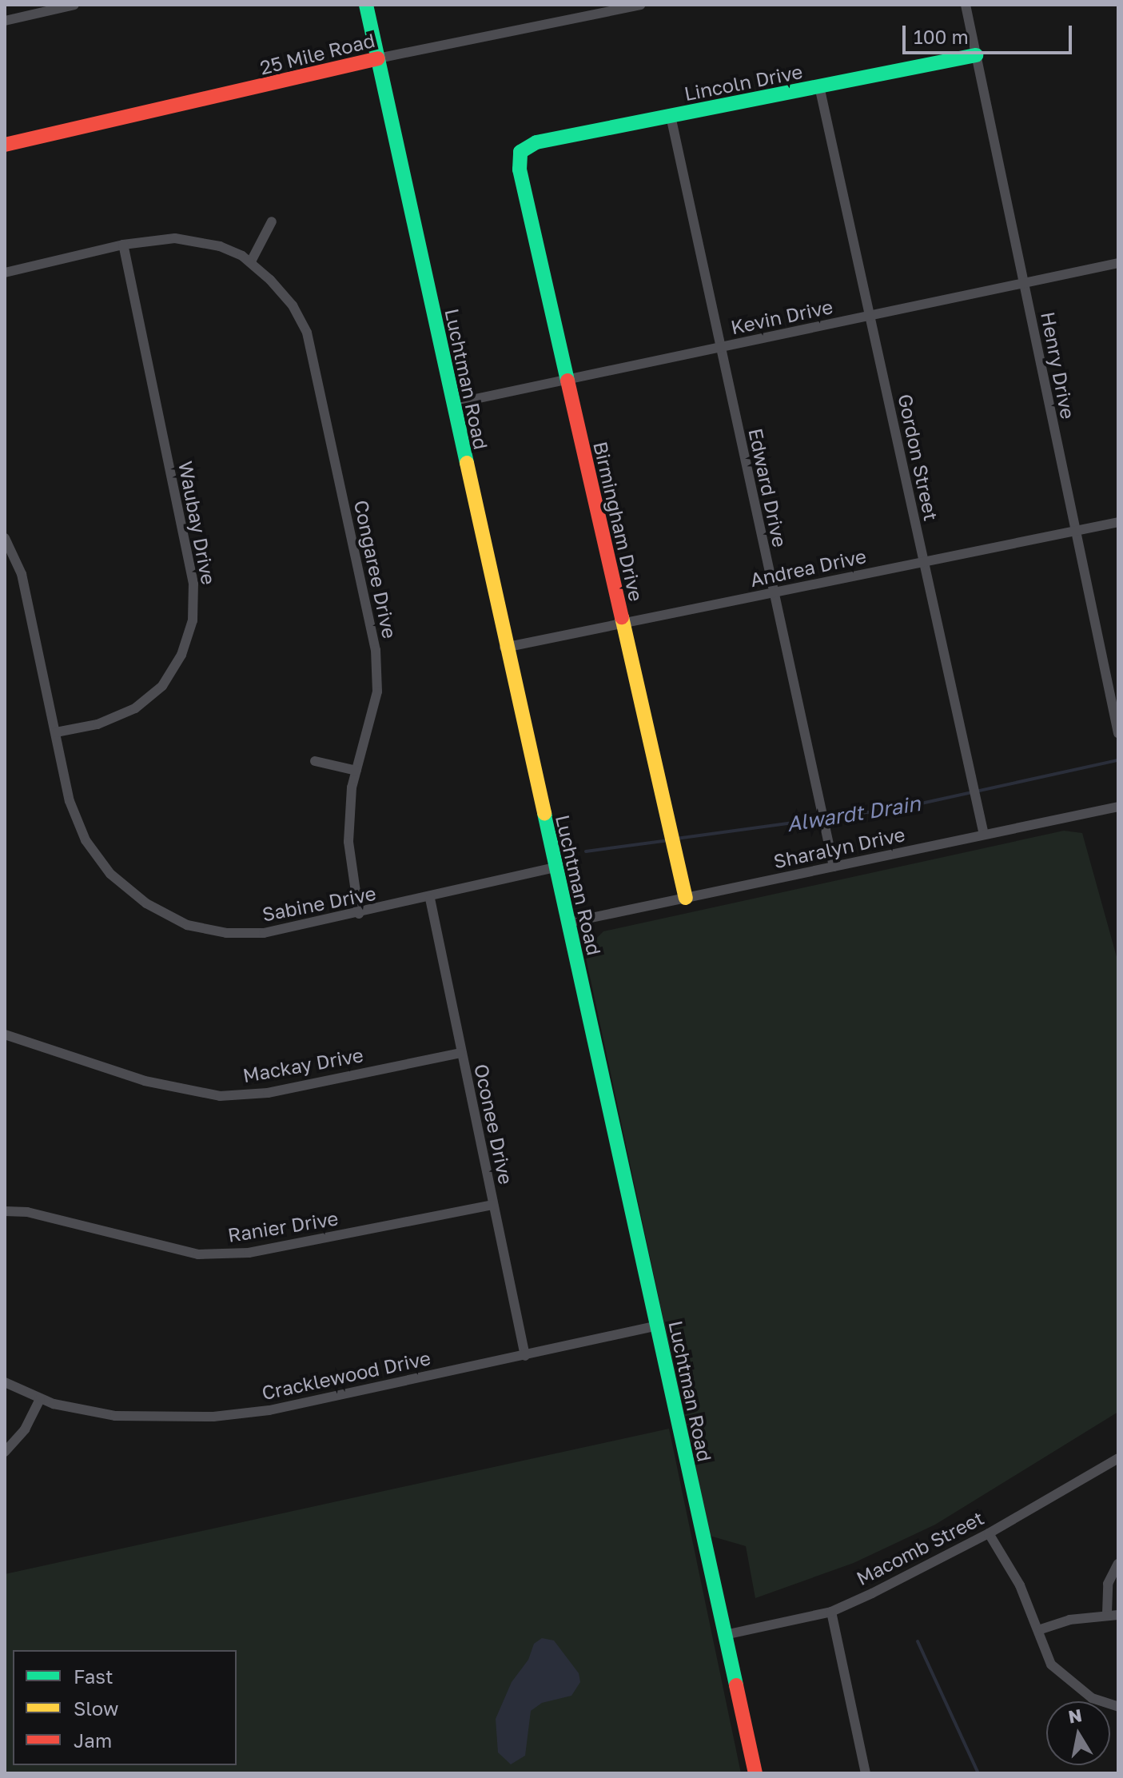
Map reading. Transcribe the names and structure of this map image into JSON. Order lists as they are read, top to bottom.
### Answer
{
  "streets": {
    "street": [
      "25 Mile Road",
      "Lincoln Drive",
      "Kevin Drive",
      "Henry Drive",
      "Luchtman Road",
      "Gordon Street",
      "Edward Drive",
      "Birmingham Drive",
      "Waubay Drive",
      "Andrea Drive",
      "Congaree Drive",
      "Sharalyn Drive",
      "Sabine Drive",
      "Mackay Drive",
      "Oconee Drive",
      "Ranier Drive",
      "Cracklewood Drive",
      "Macomb Street"
    ]
  },
  "crossings": [
    ["25 Mile Road", "Luchtman Road"],
    ["Lincoln Drive", "Henry Drive"],
    ["Lincoln Drive", "Gordon Street"],
    ["Lincoln Drive", "Edward Drive"],
    ["Lincoln Drive", "Birmingham Drive"],
    ["Kevin Drive", "Henry Drive"],
    ["Kevin Drive", "Luchtman Road"],
    ["Kevin Drive", "Gordon Street"],
    ["Kevin Drive", "Edward Drive"],
    ["Kevin Drive", "Birmingham Drive"],
    ["Henry Drive", "Andrea Drive"],
    ["Luchtman Road", "Andrea Drive"],
    ["Luchtman Road", "Sharalyn Drive"],
    ["Luchtman Road", "Sabine Drive"],
    ["Luchtman Road", "Cracklewood Drive"],
    ["Luchtman Road", "Macomb Street"],
    ["Gordon Street", "Andrea Drive"],
    ["Gordon Street", "Sharalyn Drive"],
    ["Edward Drive", "Andrea Drive"],
    ["Edward Drive", "Sharalyn Drive"],
    ["Birmingham Drive", "Andrea Drive"],
    ["Birmingham Drive", "Sharalyn Drive"],
    ["Waubay Drive", "Sabine Drive"],
    ["Congaree Drive", "Sabine Drive"],
    ["Sabine Drive", "Oconee Drive"],
    ["Mackay Drive", "Oconee Drive"],
    ["Oconee Drive", "Ranier Drive"],
    ["Oconee Drive", "Cracklewood Drive"]
  ],
  "water": ["Alwardt Drain"],
  "legend": ["Fast", "Slow", "Jam"],
  "scale_bar": "100 m",
  "north": "top"
}
